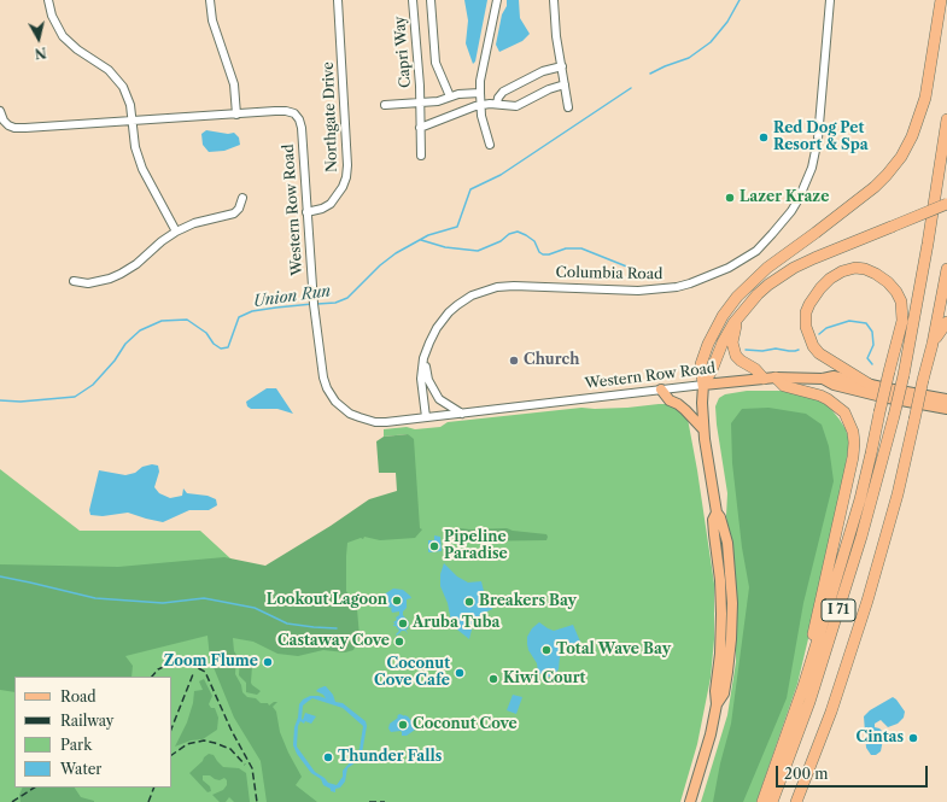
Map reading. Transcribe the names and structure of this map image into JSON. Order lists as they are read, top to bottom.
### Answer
{
  "streets": {
    "highway": ["I 71"],
    "main road": ["Western Row Road"],
    "street": ["Capri Way", "Northgate Drive", "Columbia Road"]
  },
  "crossings": [
    ["Northgate Drive", "Western Row Road"],
    ["Western Row Road", "Columbia Road"]
  ],
  "water": ["Union Run"],
  "places": [
    "Red Dog Pet Resort & Spa",
    "Lazer Kraze",
    "Church",
    "Pipeline Paradise",
    "Lookout Lagoon",
    "Breakers Bay",
    "Aruba Tuba",
    "Castaway Cove",
    "Total Wave Bay",
    "Zoom Flume",
    "Coconut Cove Cafe",
    "Kiwi Court",
    "Coconut Cove",
    "Cintas",
    "Thunder Falls"
  ],
  "legend": [
    "Road",
    "Railway",
    "Park",
    "Water"
  ],
  "scale_bar": "200 m",
  "north": "bottom"
}
